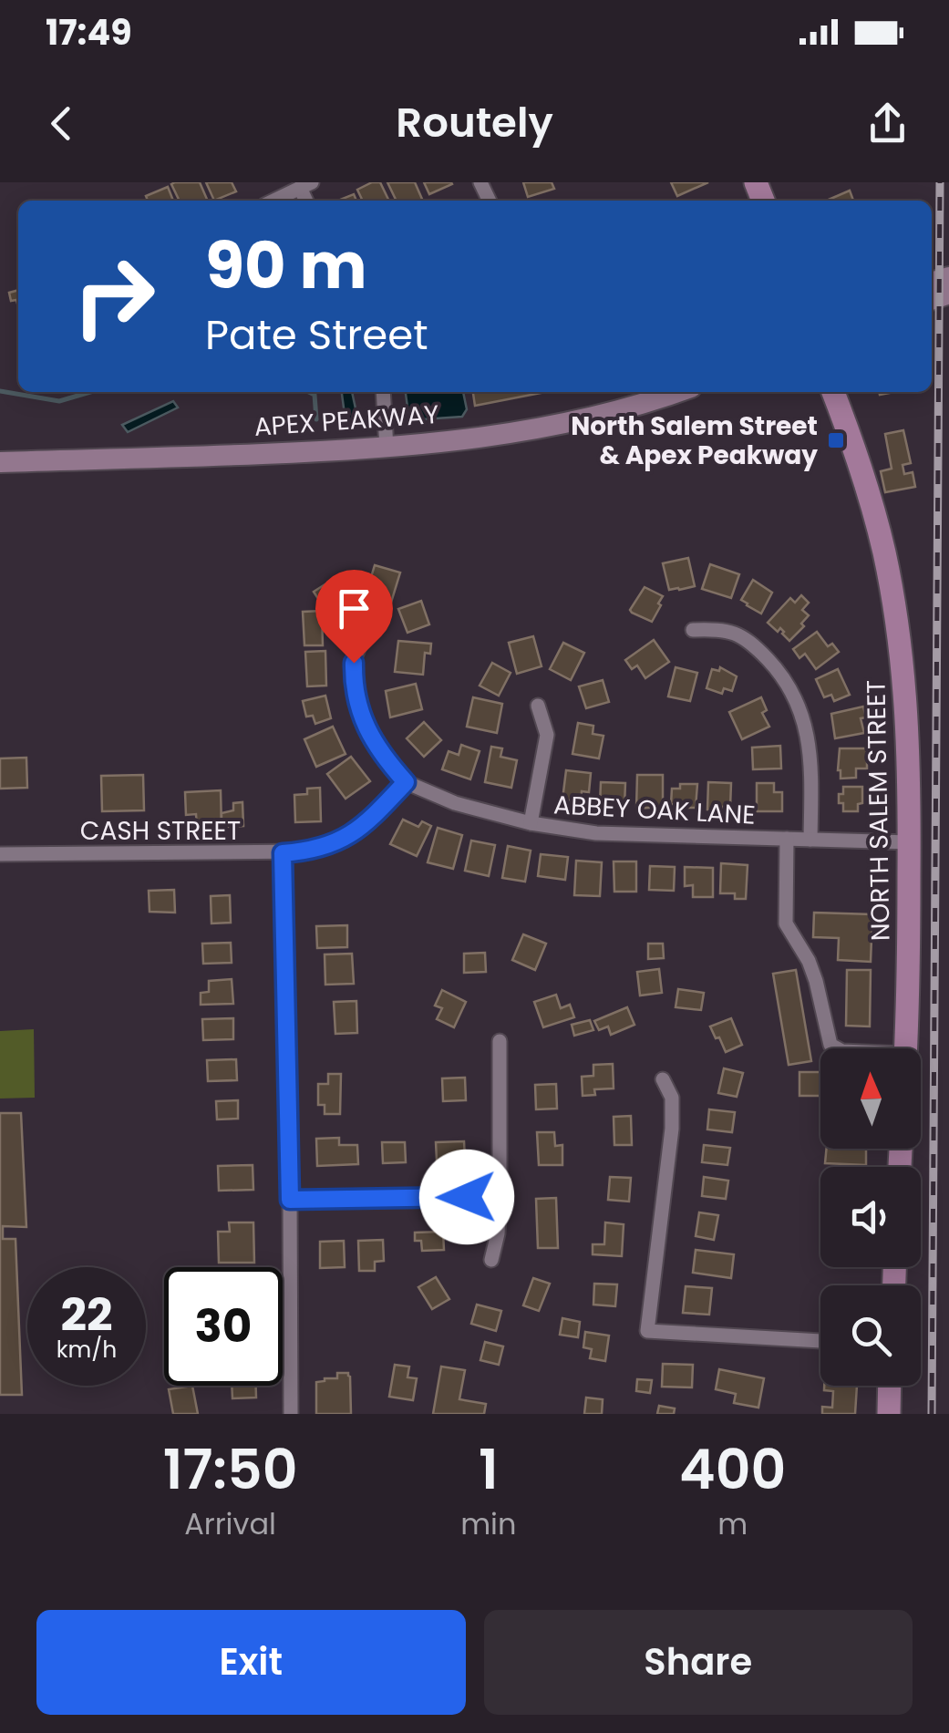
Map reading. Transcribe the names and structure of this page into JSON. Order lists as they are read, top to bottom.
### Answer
{
  "streets": {
    "main road": ["APEX PEAKWAY", "NORTH SALEM STREET"],
    "street": ["ABBEY OAK LANE", "CASH STREET"]
  },
  "crossings": [
    ["ABBEY OAK LANE", "NORTH SALEM STREET"],
    ["ABBEY OAK LANE", "CASH STREET"]
  ],
  "places": {
    "transit": ["North Salem Street & Apex Peakway"]
  },
  "north": "top",
  "page": {
    "status": "17:49",
    "header": "Routely",
    "turn": ["90 m", "Pate Street"],
    "speed": "22 km/h",
    "limit": "30",
    "eta": [
      "17:50",
      "Arrival",
      "1",
      "min",
      "400",
      "m"
    ],
    "buttons": ["Exit", "Share"]
  }
}
